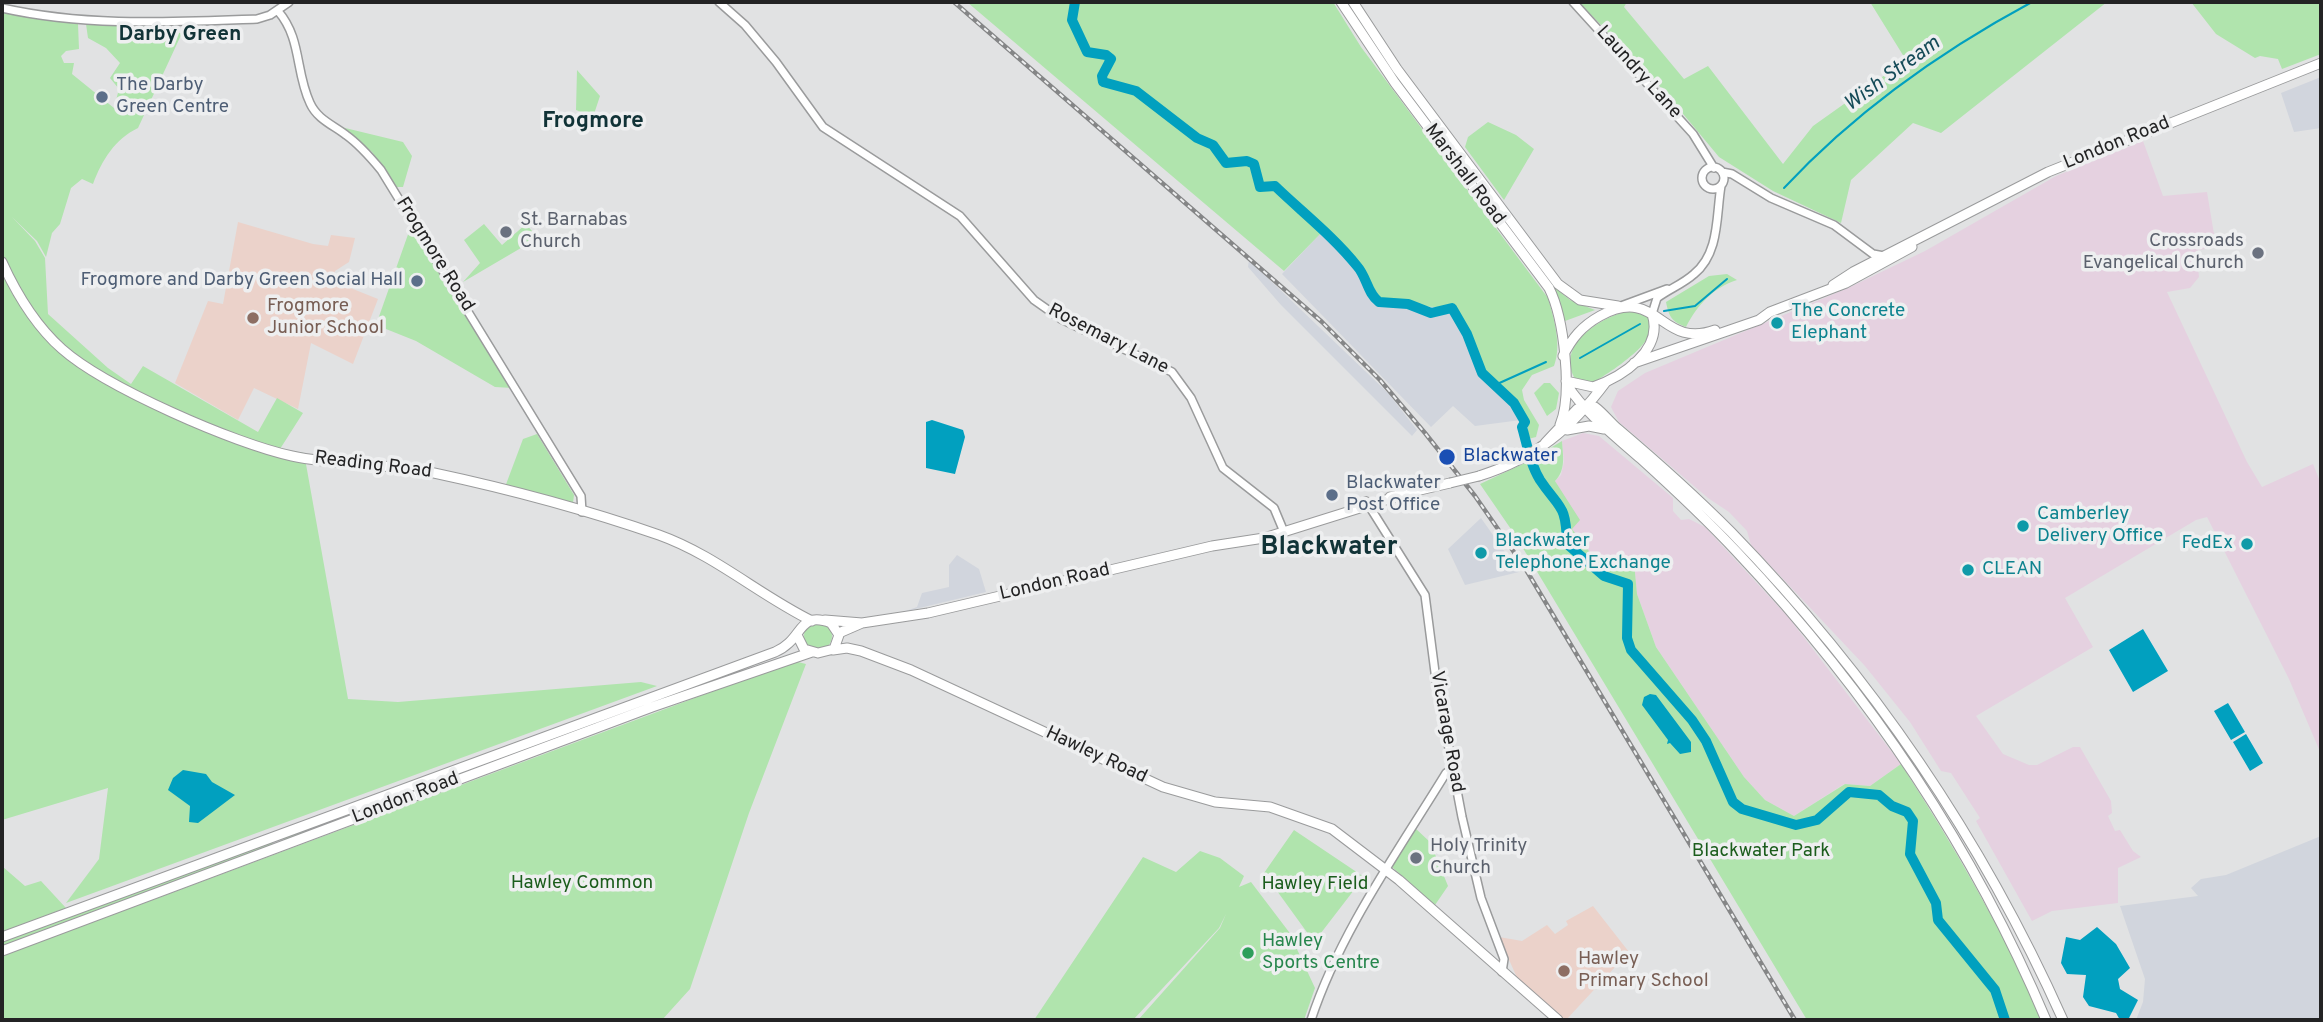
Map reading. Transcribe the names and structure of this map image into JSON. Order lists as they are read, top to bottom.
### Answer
{
  "streets": {
    "main road": [
      "London Road",
      "Marshall Road",
      "Reading Road",
      "Hawley Road"
    ],
    "street": [
      "Laundry Lane",
      "Frogmore Road",
      "Rosemary Lane",
      "Vicarage Road"
    ]
  },
  "crossings": [
    ["London Road", "Marshall Road"],
    ["London Road", "Rosemary Lane"],
    ["London Road", "Reading Road"],
    ["London Road", "Vicarage Road"],
    ["London Road", "Hawley Road"],
    ["Frogmore Road", "Reading Road"],
    ["Reading Road", "Hawley Road"],
    ["Vicarage Road", "Hawley Road"]
  ],
  "districts": ["Darby Green", "Frogmore", "Blackwater"],
  "water": ["Wish Stream"],
  "parks": ["Blackwater Park", "Hawley Common", "Hawley Field"],
  "places": [
    "The Darby Green Centre",
    "St. Barnabas Church",
    "Crossroads Evangelical Church",
    "Frogmore and Darby Green Social Hall",
    "Frogmore Junior School",
    "The Concrete Elephant",
    "Blackwater",
    "Blackwater Post Office",
    "Camberley Delivery Office",
    "FedEx",
    "Blackwater Telephone Exchange",
    "CLEAN",
    "Holy Trinity Church",
    "Hawley Sports Centre",
    "Hawley Primary School"
  ]
}
